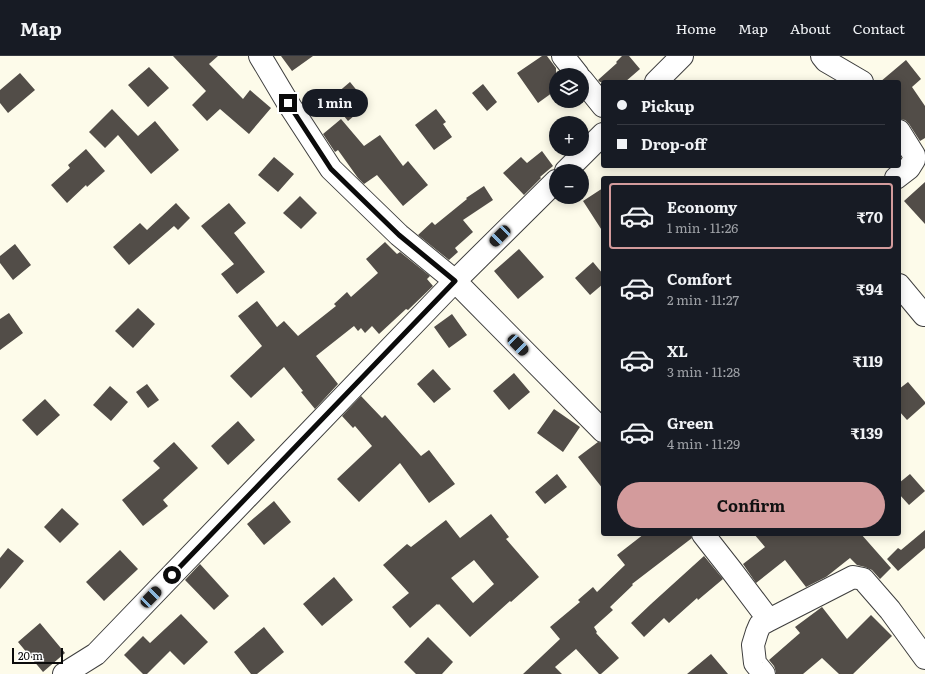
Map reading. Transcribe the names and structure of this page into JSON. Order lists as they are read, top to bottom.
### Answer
{
  "scale_bar": "20 m",
  "page": {
    "header": "Map",
    "nav": [
      "Home",
      "Map",
      "About",
      "Contact"
    ],
    "map_buttons": ["+", "−"],
    "banner": ["Pickup", "Drop-off"],
    "bubble": "1 min",
    "list": [
      {
        "name": "Economy",
        "note": "1 min · 11:26",
        "value": "₹70"
      },
      {
        "name": "Comfort",
        "note": "2 min · 11:27",
        "value": "₹94"
      },
      {
        "name": "XL",
        "note": "3 min · 11:28",
        "value": "₹119"
      },
      {
        "name": "Green",
        "note": "4 min · 11:29",
        "value": "₹139"
      }
    ],
    "buttons": "Confirm",
    "scale": "20 m"
  }
}
